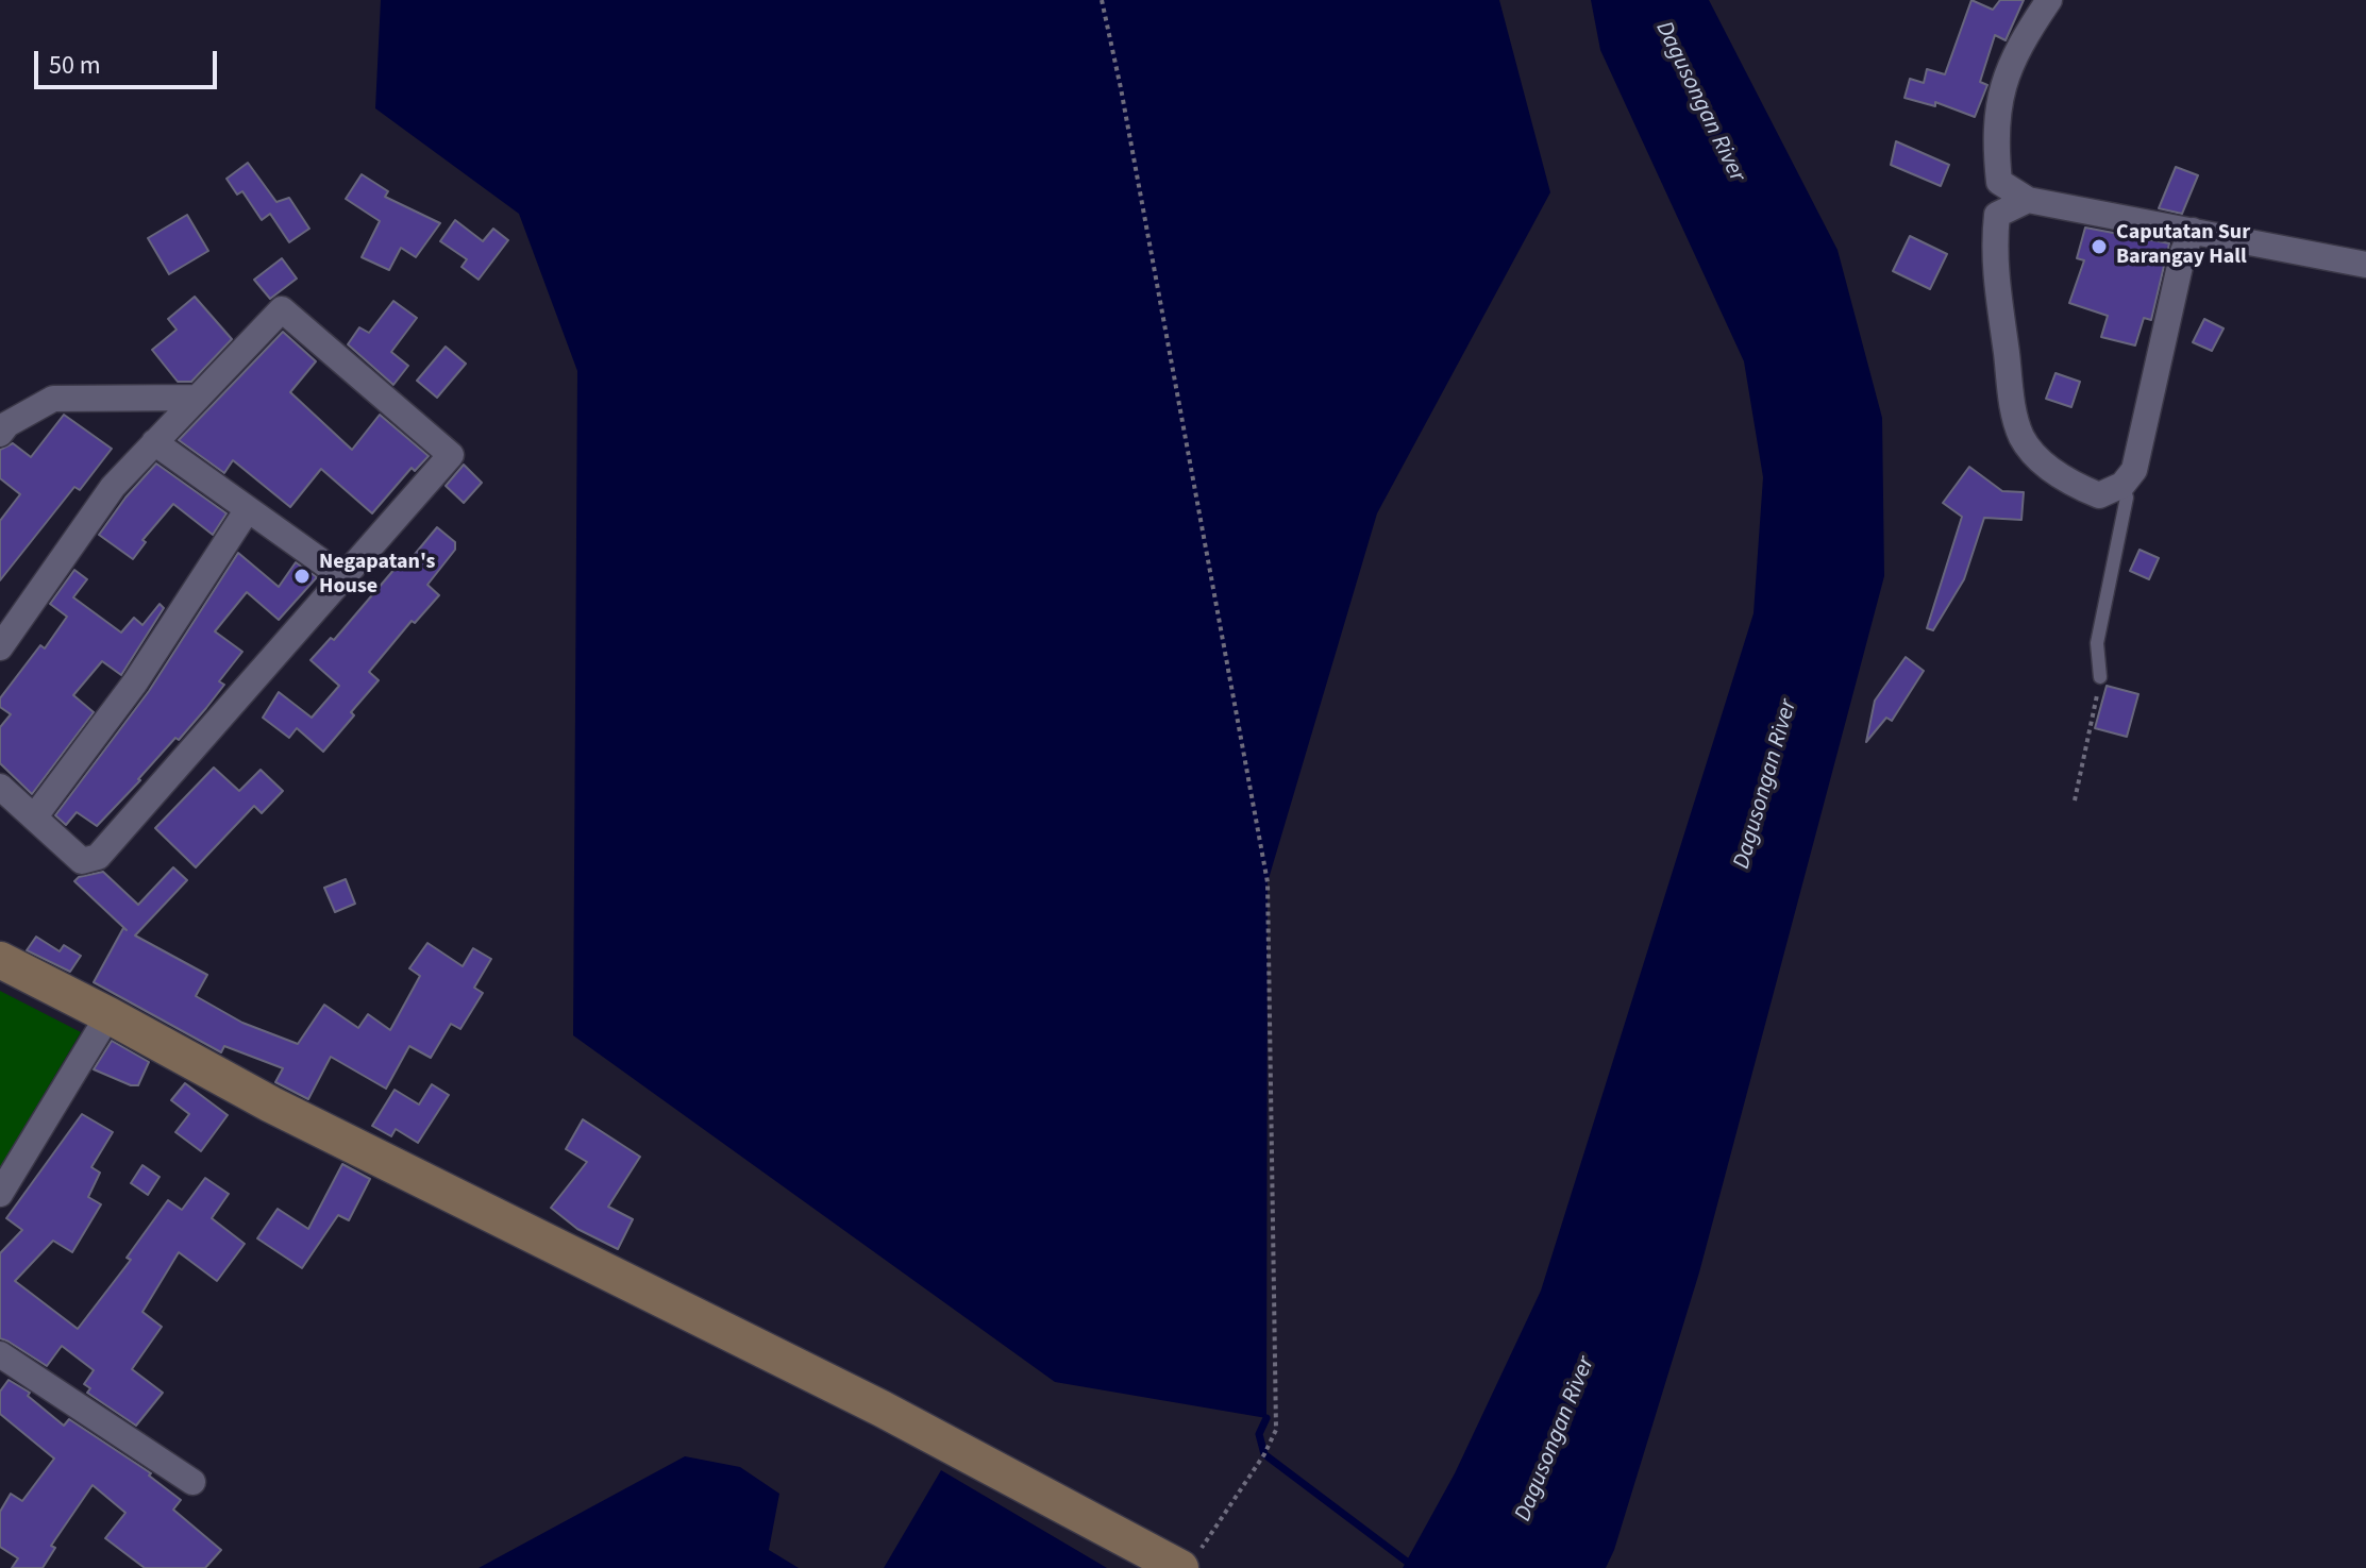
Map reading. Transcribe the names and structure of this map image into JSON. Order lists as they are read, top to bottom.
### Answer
{
  "water": ["Dagusongan River"],
  "places": ["Caputatan Sur Barangay Hall", "Negapatan's House"],
  "scale_bar": "50 m"
}
